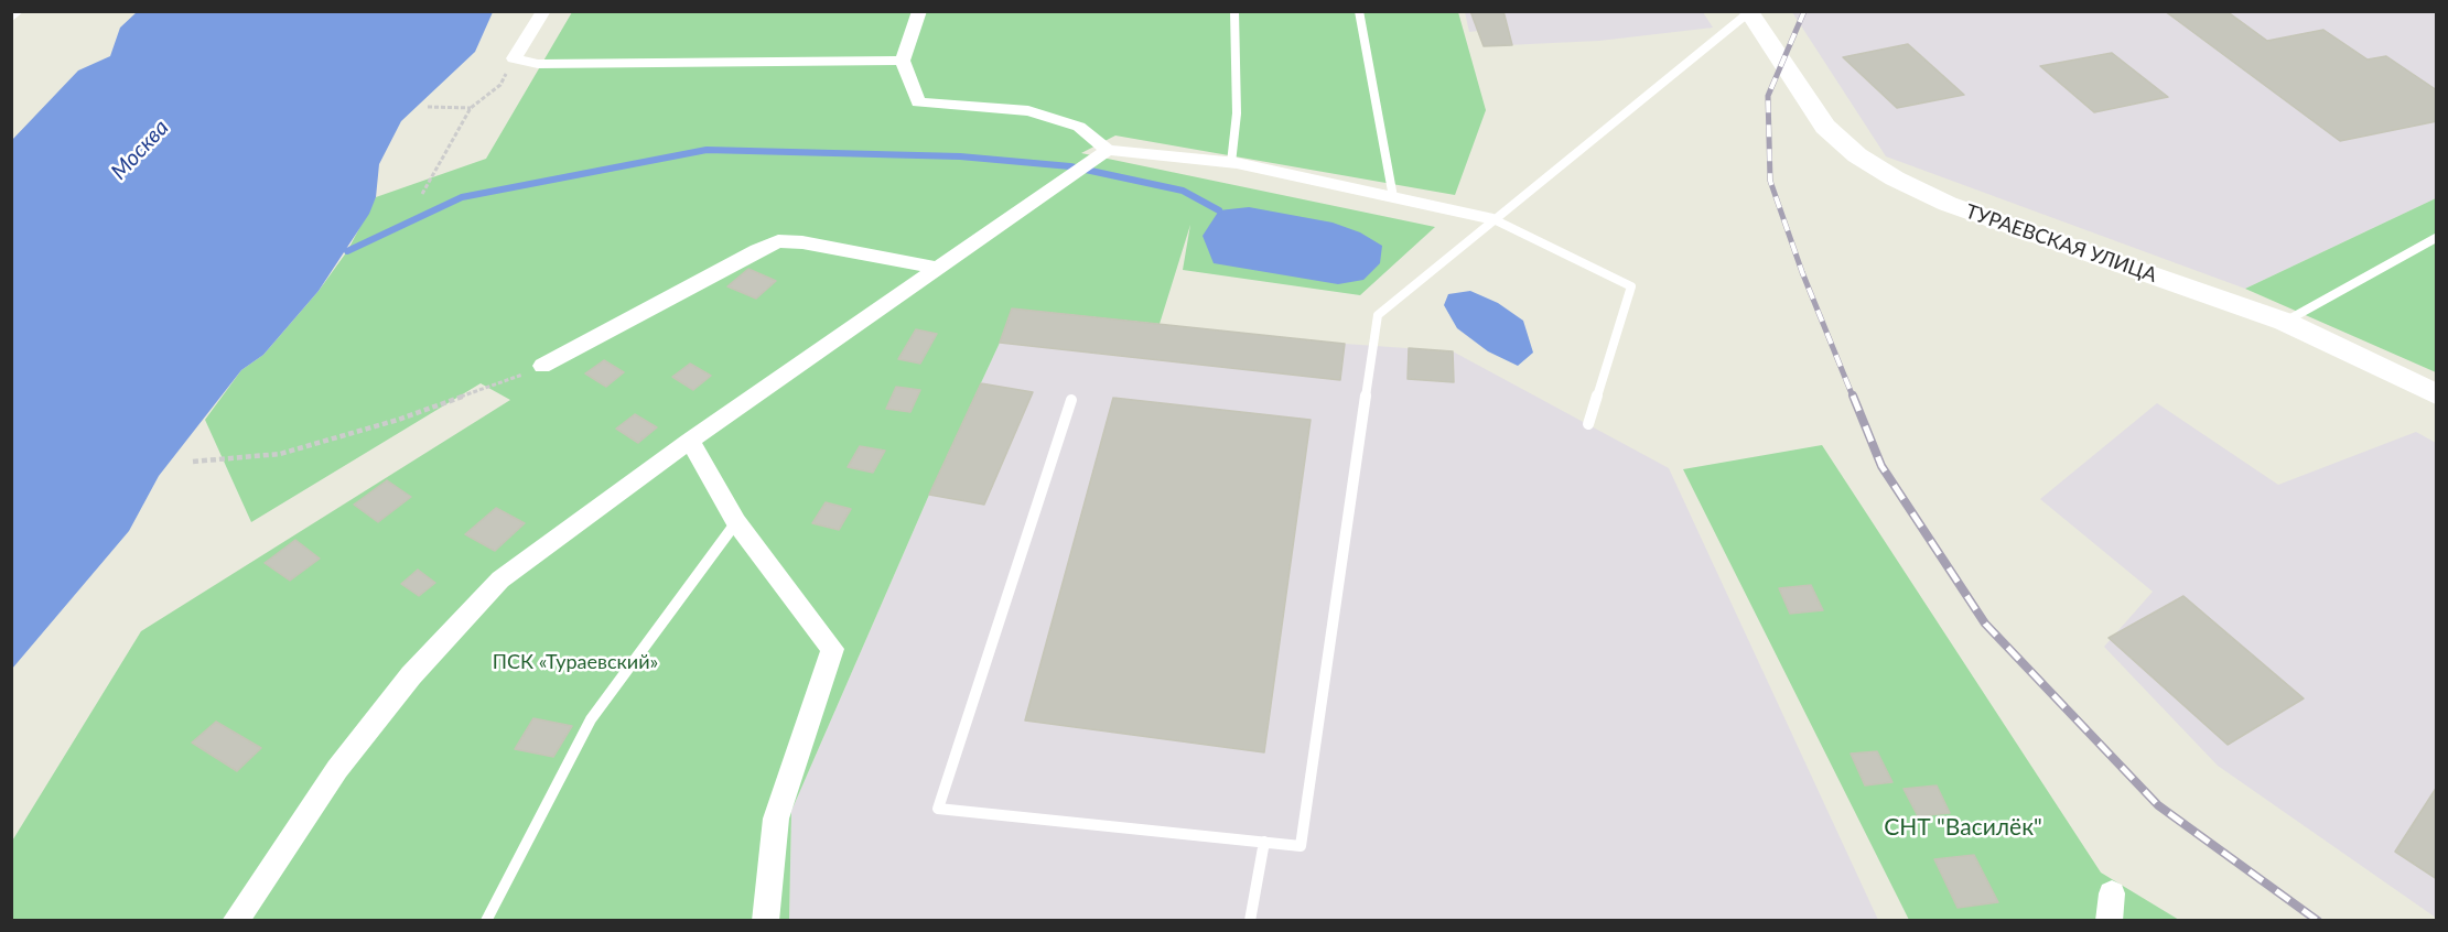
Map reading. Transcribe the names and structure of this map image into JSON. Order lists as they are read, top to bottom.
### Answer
{
  "streets": {
    "main road": ["ТУРАЕВСКАЯ УЛИЦА"]
  },
  "water": ["Москва"],
  "parks": ["ПСК «Тураевский»", "СНТ \"Василёк\""]
}
